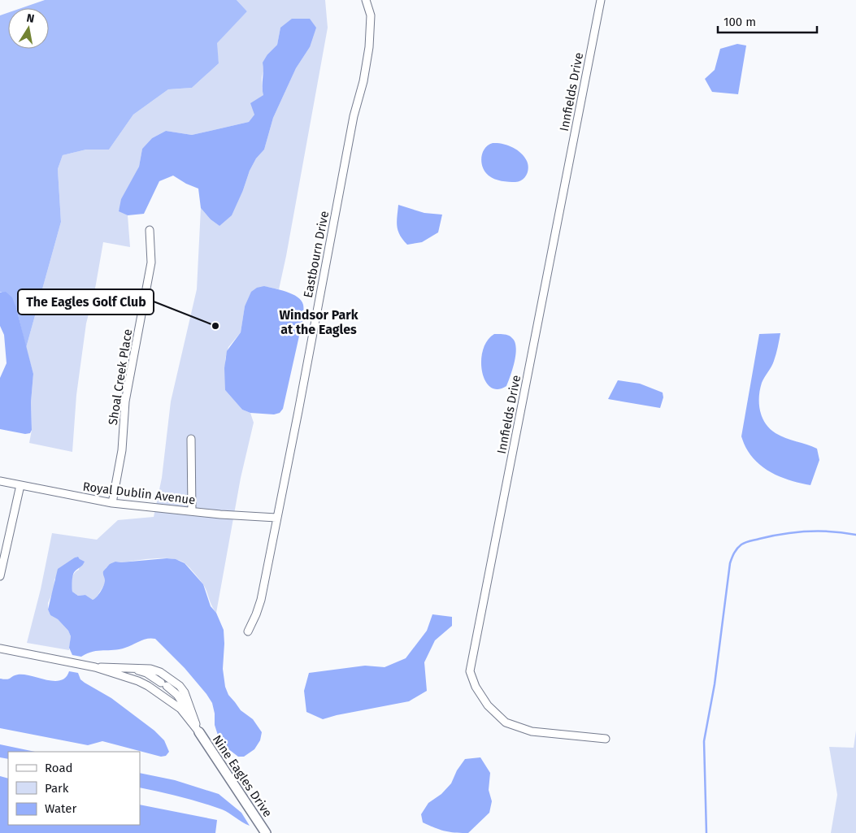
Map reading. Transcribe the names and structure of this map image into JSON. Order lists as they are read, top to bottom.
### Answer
{
  "streets": {
    "street": [
      "Innfields Drive",
      "Eastbourn Drive",
      "Shoal Creek Place",
      "Royal Dublin Avenue",
      "Nine Eagles Drive"
    ]
  },
  "crossings": [
    ["Eastbourn Drive", "Royal Dublin Avenue"],
    ["Shoal Creek Place", "Royal Dublin Avenue"]
  ],
  "districts": ["Windsor Park at the Eagles"],
  "places": ["The Eagles Golf Club"],
  "legend": ["Road", "Park", "Water"],
  "scale_bar": "100 m",
  "north": "top"
}
